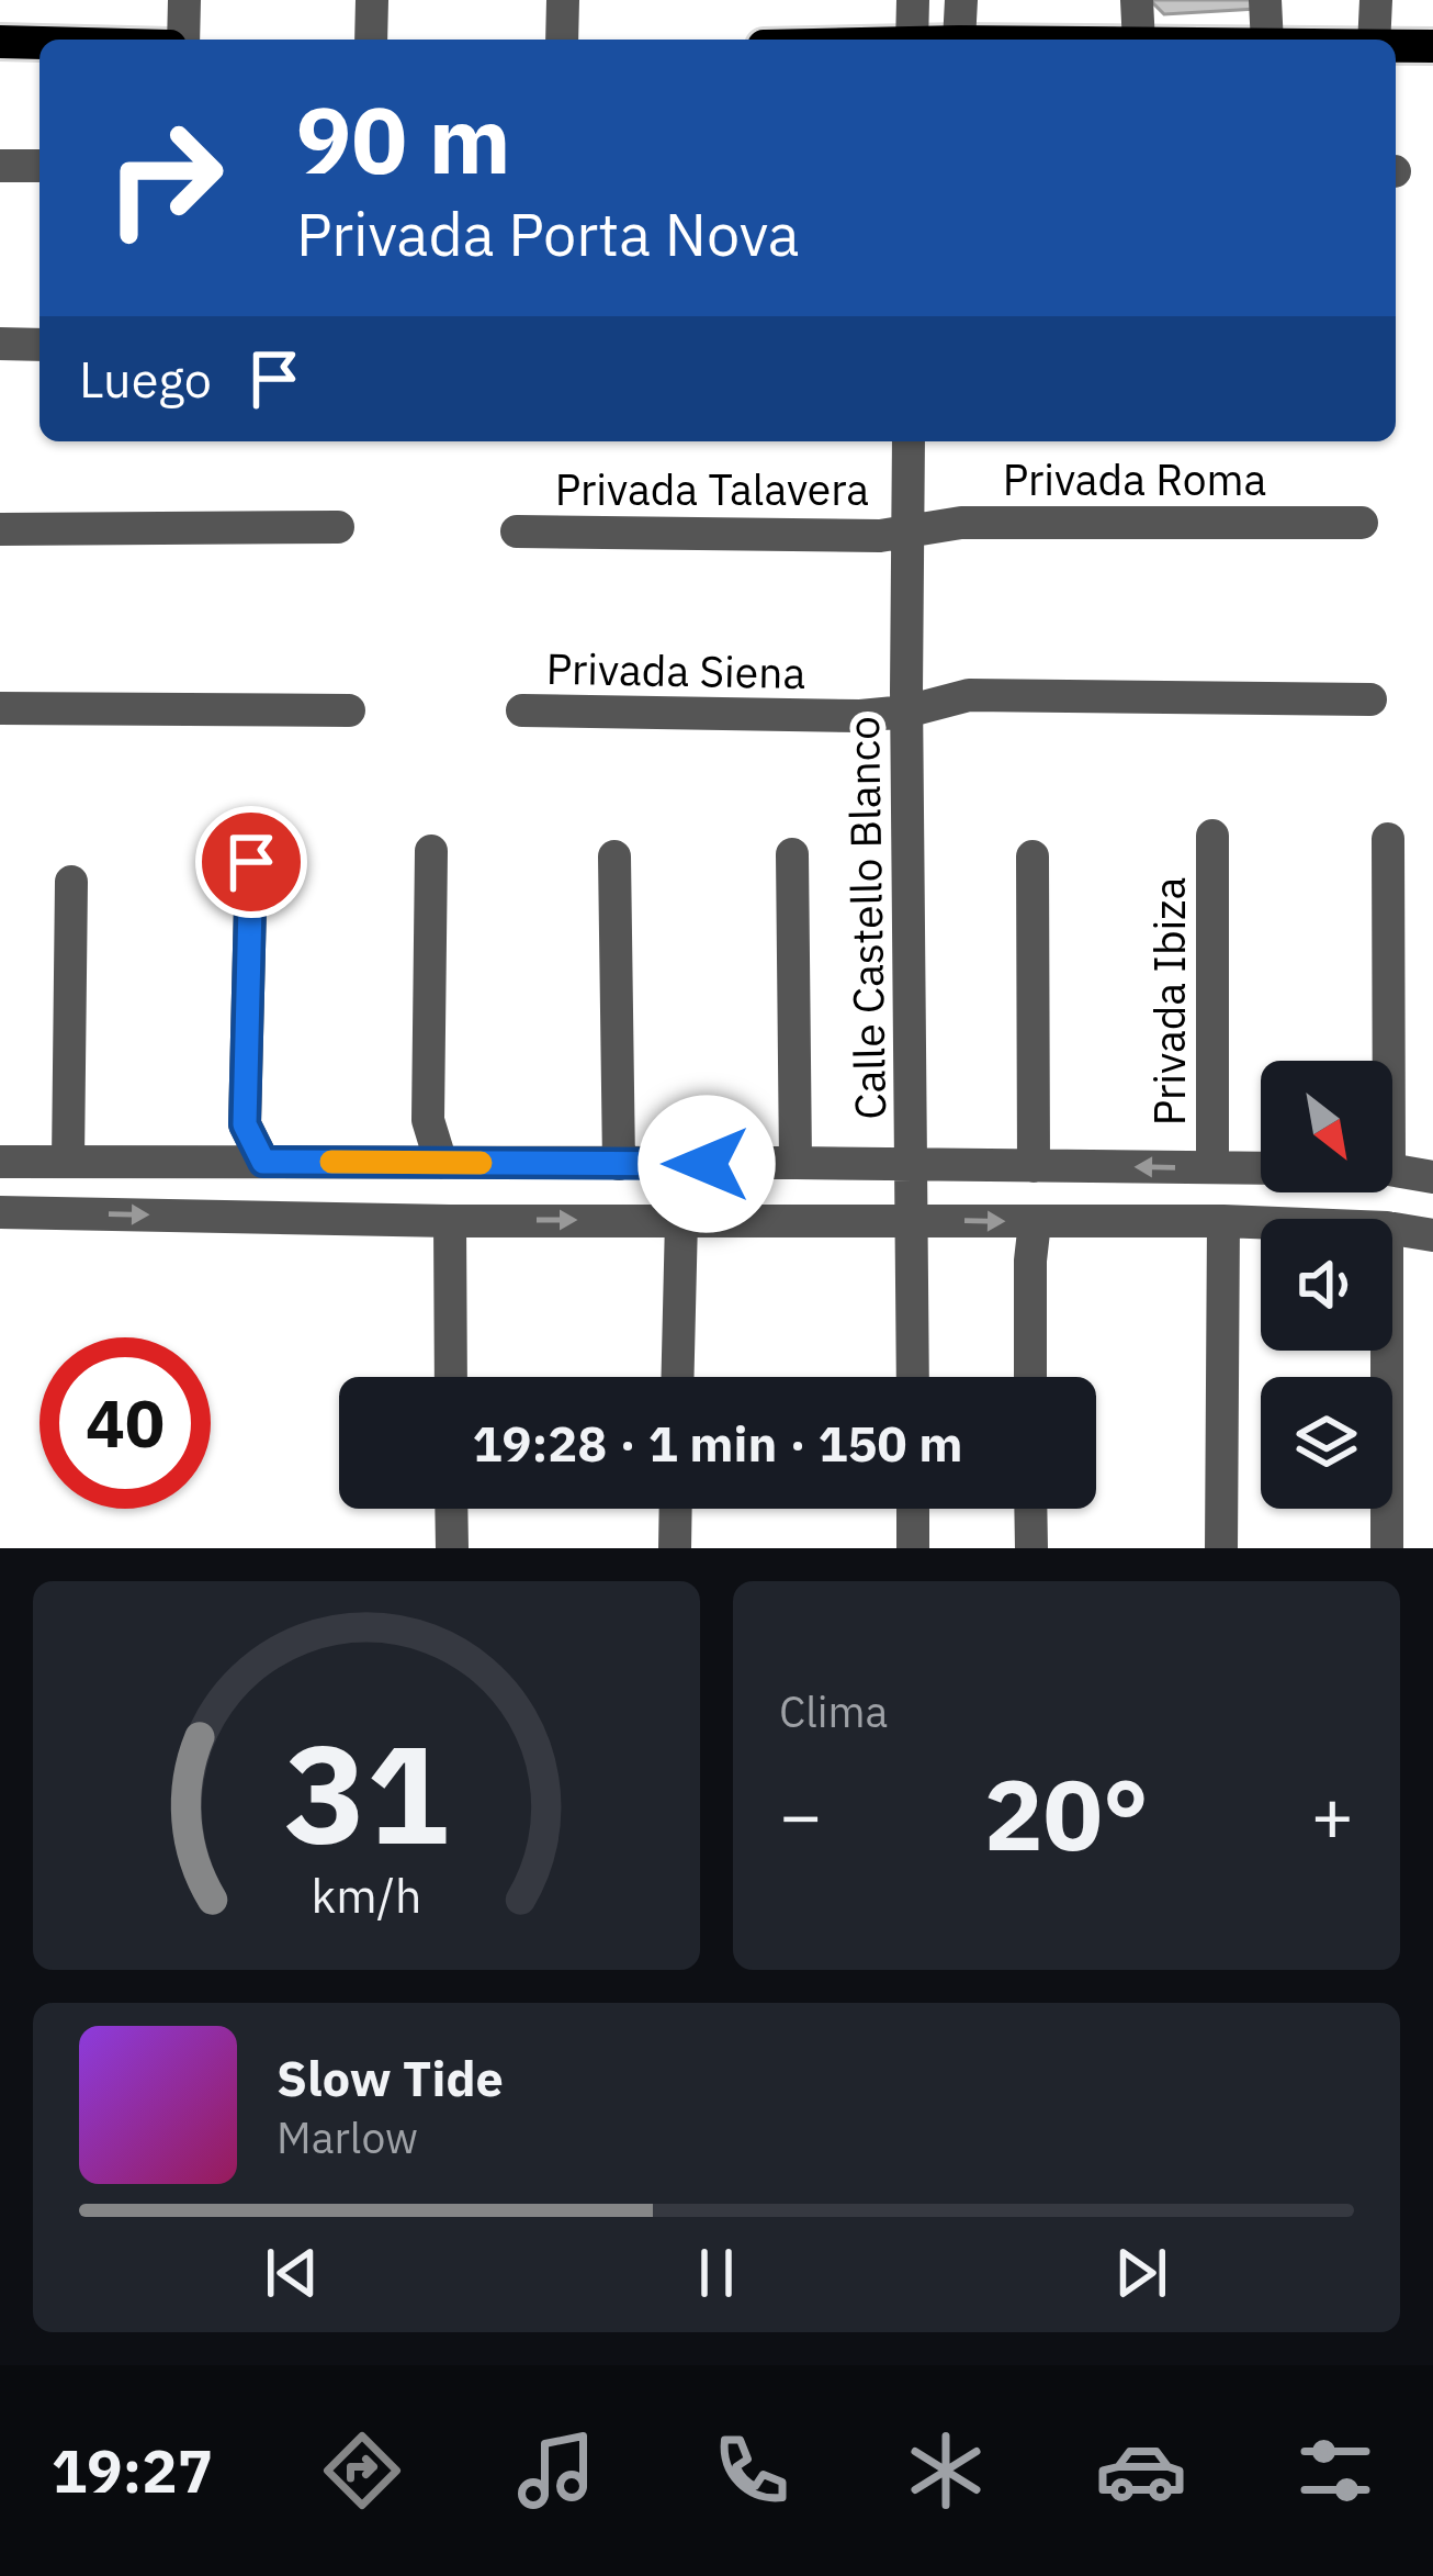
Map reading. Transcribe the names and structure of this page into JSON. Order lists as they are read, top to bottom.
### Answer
{
  "streets": {
    "street": [
      "Privada Roma",
      "Privada Talavera",
      "Privada Siena",
      "Calle Castello Blanco",
      "Privada Ibiza"
    ]
  },
  "crossings": [
    ["Privada Roma", "Privada Talavera"],
    ["Privada Roma", "Calle Castello Blanco"],
    ["Privada Talavera", "Calle Castello Blanco"],
    ["Privada Siena", "Calle Castello Blanco"]
  ],
  "north": "bottom right",
  "page": {
    "turn": ["90 m", "Privada Porta Nova"],
    "then": "Luego",
    "limit": "40",
    "trip": "19:28 · 1 min · 150 m",
    "tile": "Clima",
    "heat": ["−", "20°", "+"],
    "song": ["Slow Tide", "Marlow"],
    "tabs": "19:27",
    "gauge": ["31", "km/h"]
  }
}
